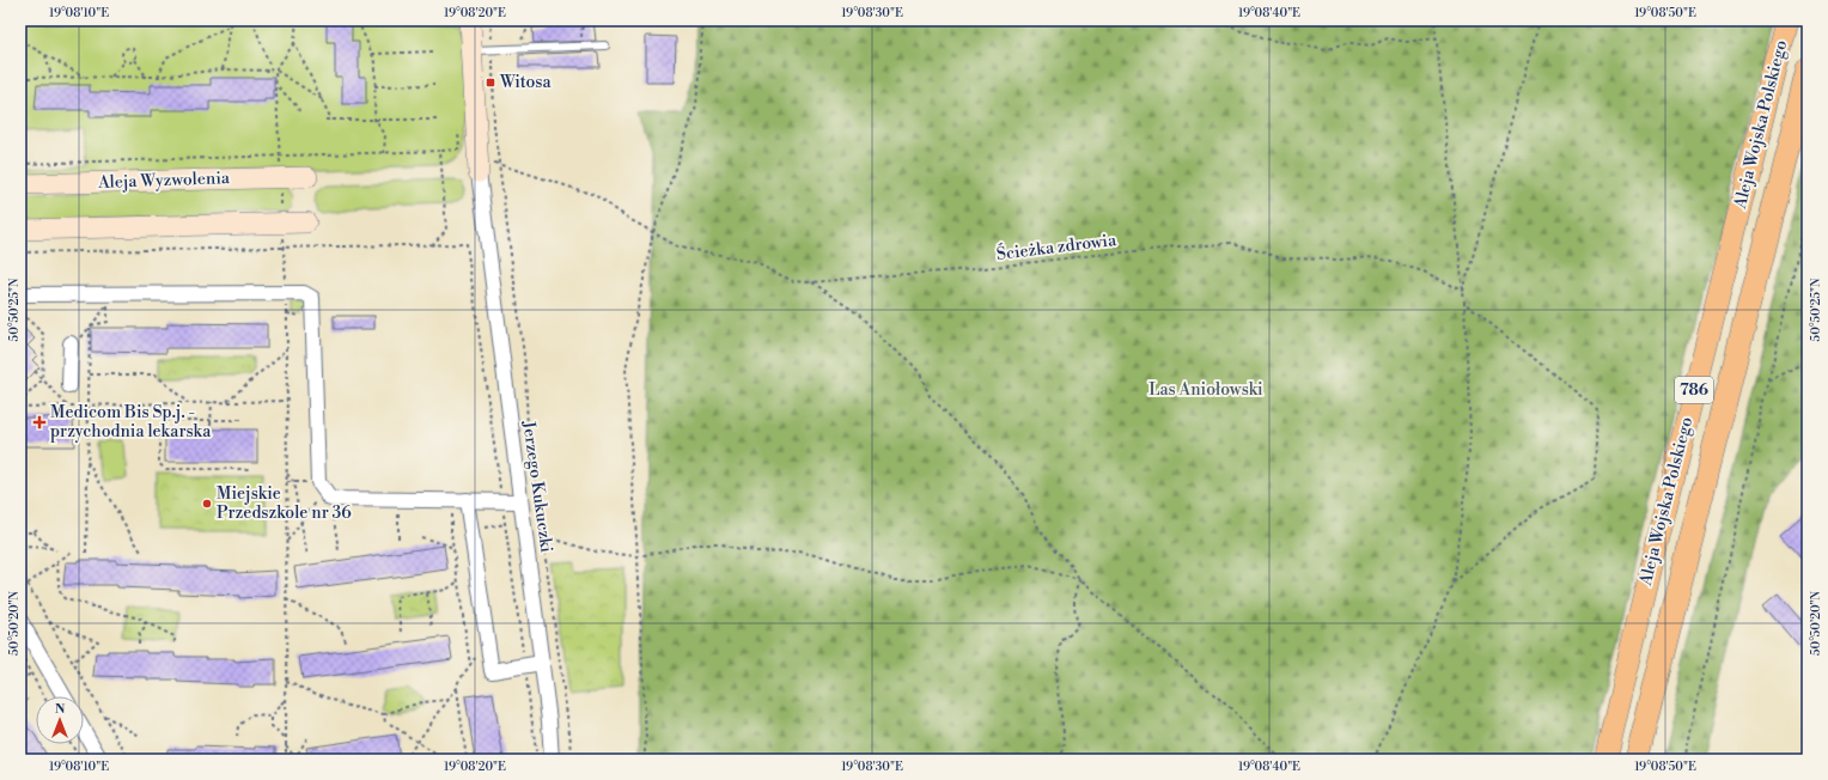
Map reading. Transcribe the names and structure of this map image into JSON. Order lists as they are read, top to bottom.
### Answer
{
  "streets": {
    "main road": ["Aleja Wojska Polskiego", "786"],
    "street": ["Aleja Wyzwolenia", "Jerzego Kukuczki"],
    "path": ["Ścieżka zdrowia"]
  },
  "parks": ["Las Aniołowski"],
  "places": {
    "transit": ["Witosa"],
    "health": ["Medicom Bis Sp.j. - przychodnia lekarska"],
    "other": ["Miejskie Przedszkole nr 36"]
  },
  "north": "top",
  "coordinates": [
    "19°08'10\"E",
    "19°08'20\"E",
    "19°08'30\"E",
    "19°08'40\"E",
    "19°08'50\"E",
    "50°50'25\"N",
    "50°50'20\"N"
  ]
}
